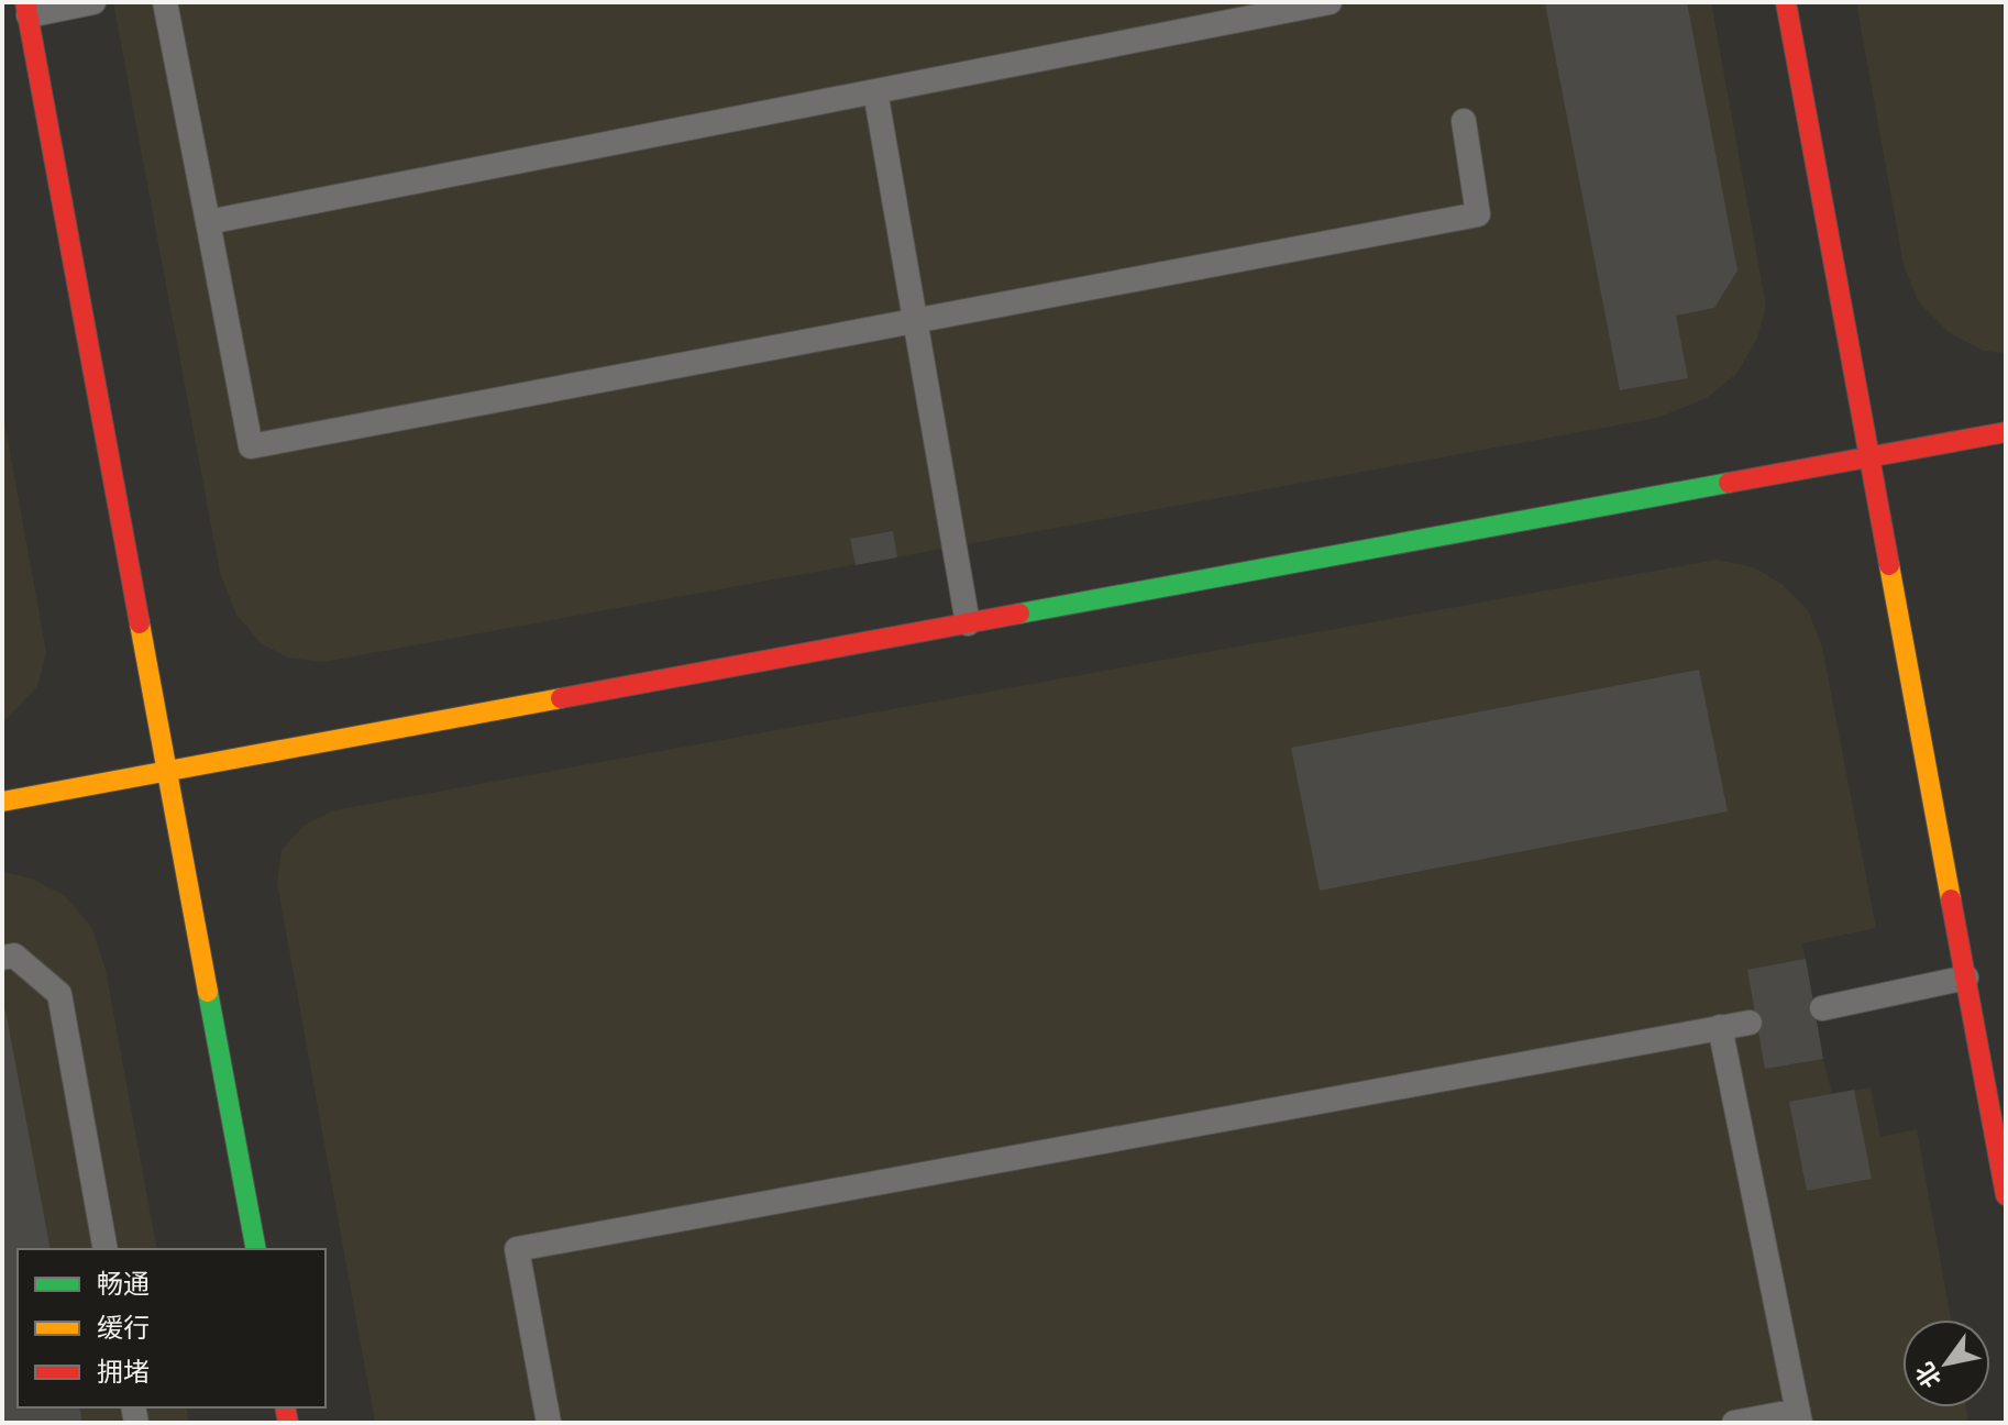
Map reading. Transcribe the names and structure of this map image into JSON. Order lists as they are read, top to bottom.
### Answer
{
  "legend": ["畅通", "缓行", "拥堵"],
  "north": "bottom left"
}
